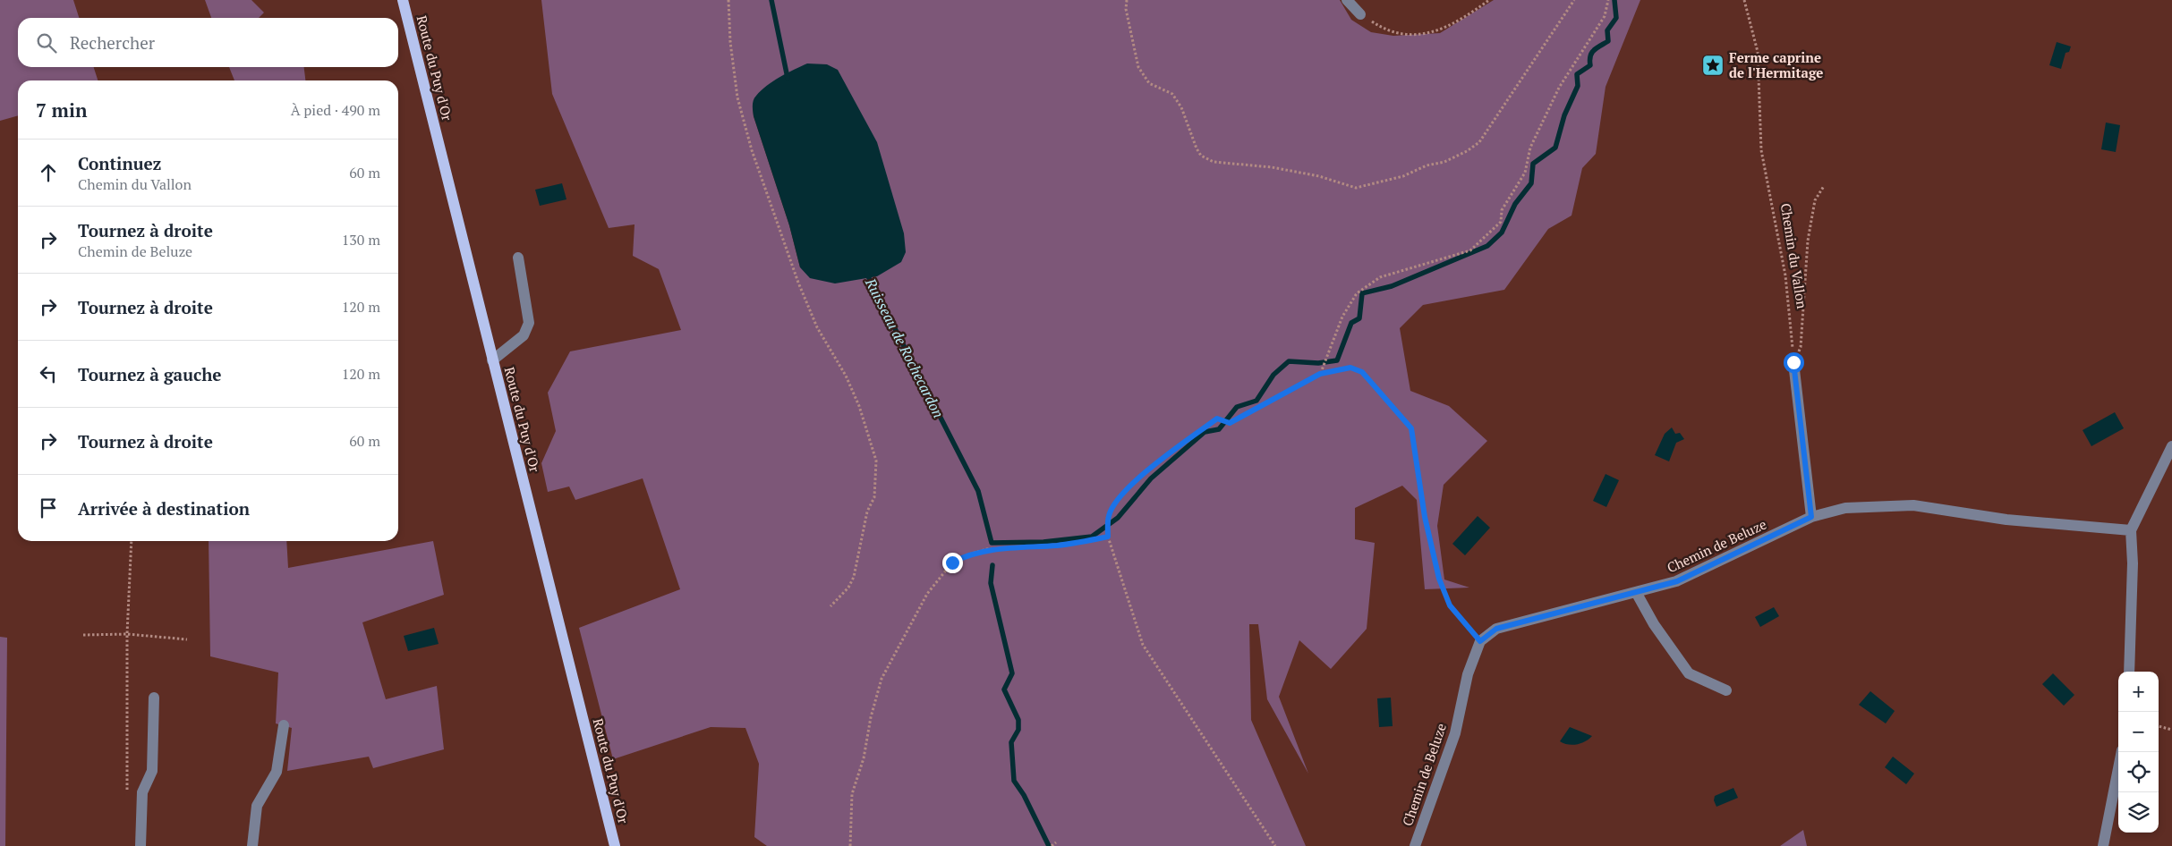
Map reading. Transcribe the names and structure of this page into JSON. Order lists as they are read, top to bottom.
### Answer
{
  "streets": {
    "main road": ["Route du Puy d'Or"],
    "street": ["Chemin de Beluze"],
    "path": ["Chemin du Vallon"]
  },
  "water": ["Ruisseau de Rochecardon"],
  "places": {
    "place": ["Ferme caprine de l'Hermitage"]
  },
  "page": {
    "search": "Rechercher",
    "heading": ["7 min", "À pied · 490 m"],
    "list": [
      ["Continuez", "Chemin du Vallon", "60 m"],
      ["Tournez à droite", "Chemin de Beluze", "130 m"],
      ["Tournez à droite", "120 m"],
      ["Tournez à gauche", "120 m"],
      ["Tournez à droite", "60 m"],
      "Arrivée à destination"
    ],
    "map_buttons": ["+", "−"]
  }
}
